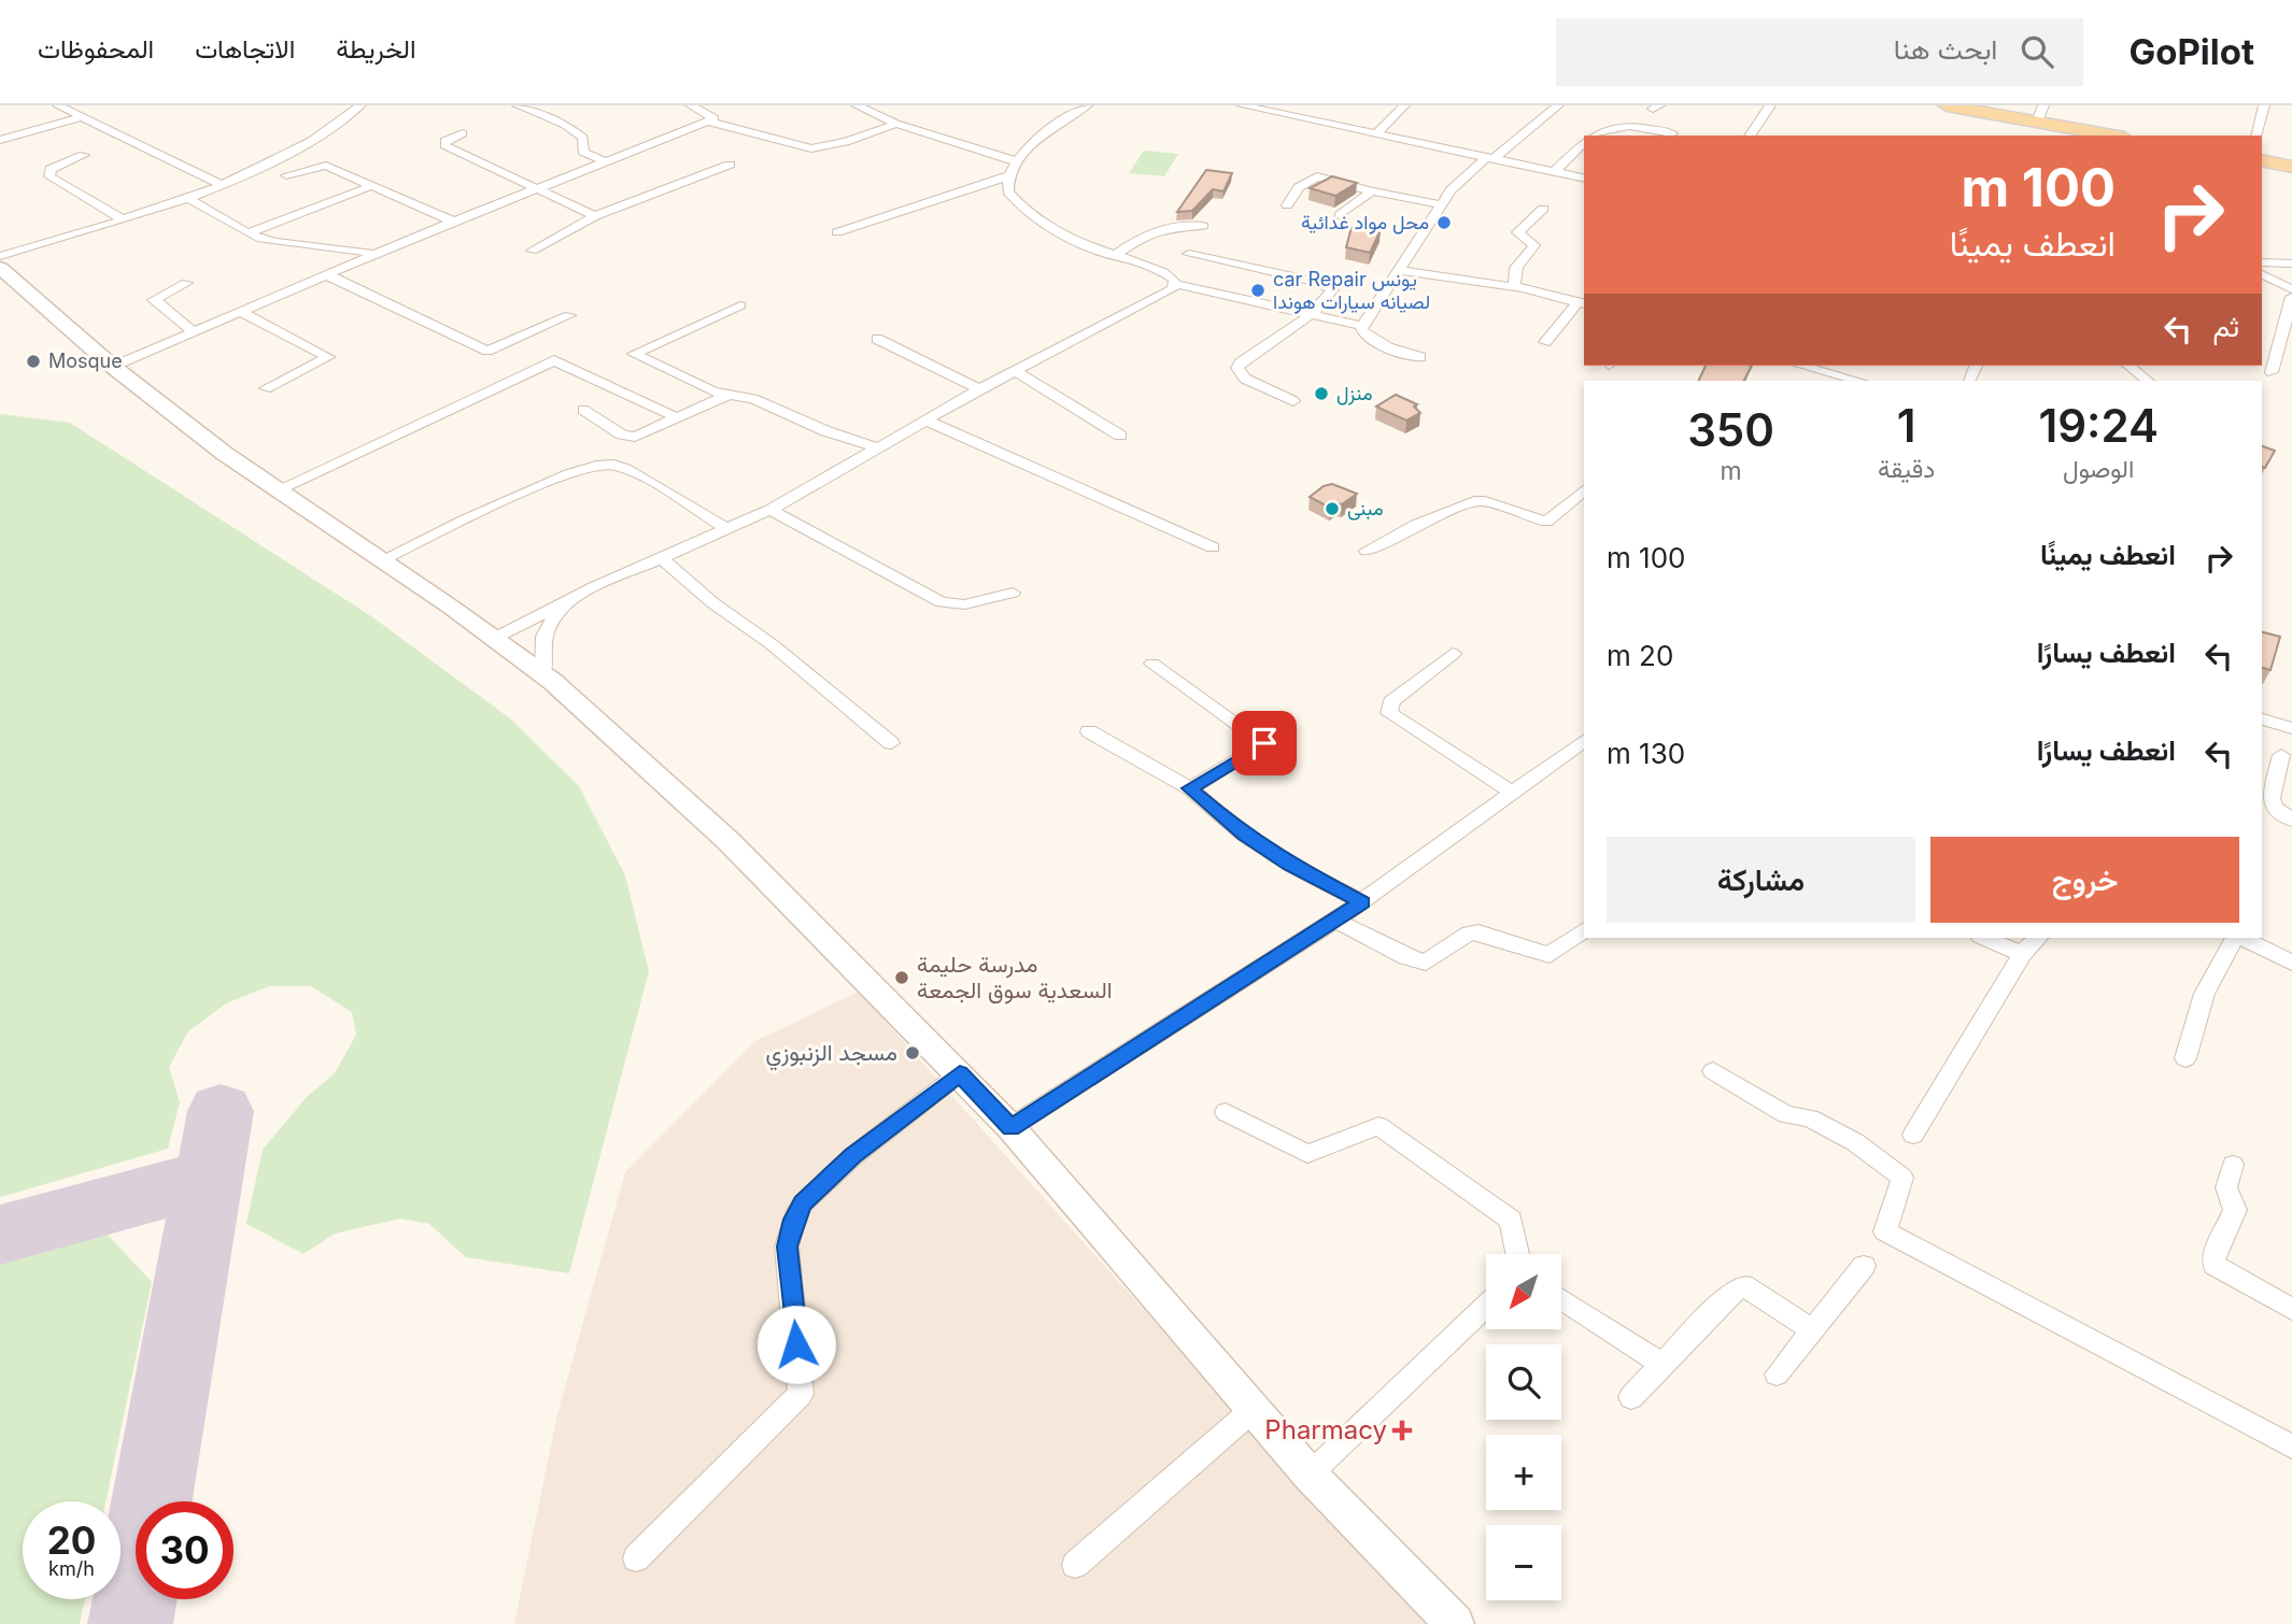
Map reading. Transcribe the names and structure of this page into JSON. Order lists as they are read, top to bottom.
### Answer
{
  "places": {
    "other": [
      "محل مواد غدائية",
      "car Repair يونس لصيانه سيارات هوندا",
      "Mosque",
      "منزل",
      "مبنى",
      "مدرسة حليمة السعدية سوق الجمعة",
      "مسجد الزنبوزي"
    ],
    "health": ["Pharmacy"]
  },
  "north": "bottom left",
  "page": {
    "header": "GoPilot",
    "search": "ابحث هنا",
    "nav": ["الخريطة", "الاتجاهات", "المحفوظات"],
    "turn": ["100 m", "انعطف يمينًا"],
    "then": "ثم",
    "eta": [
      "19:24",
      "الوصول",
      "1",
      "دقيقة",
      "350",
      "m"
    ],
    "list": [
      {
        "name": "انعطف يمينًا",
        "value": "100 m"
      },
      {
        "name": "انعطف يسارًا",
        "value": "20 m"
      },
      {
        "name": "انعطف يسارًا",
        "value": "130 m"
      }
    ],
    "buttons": ["خروج", "مشاركة"],
    "map_buttons": ["+", "−"],
    "speed": "20 km/h",
    "limit": "30"
  }
}
